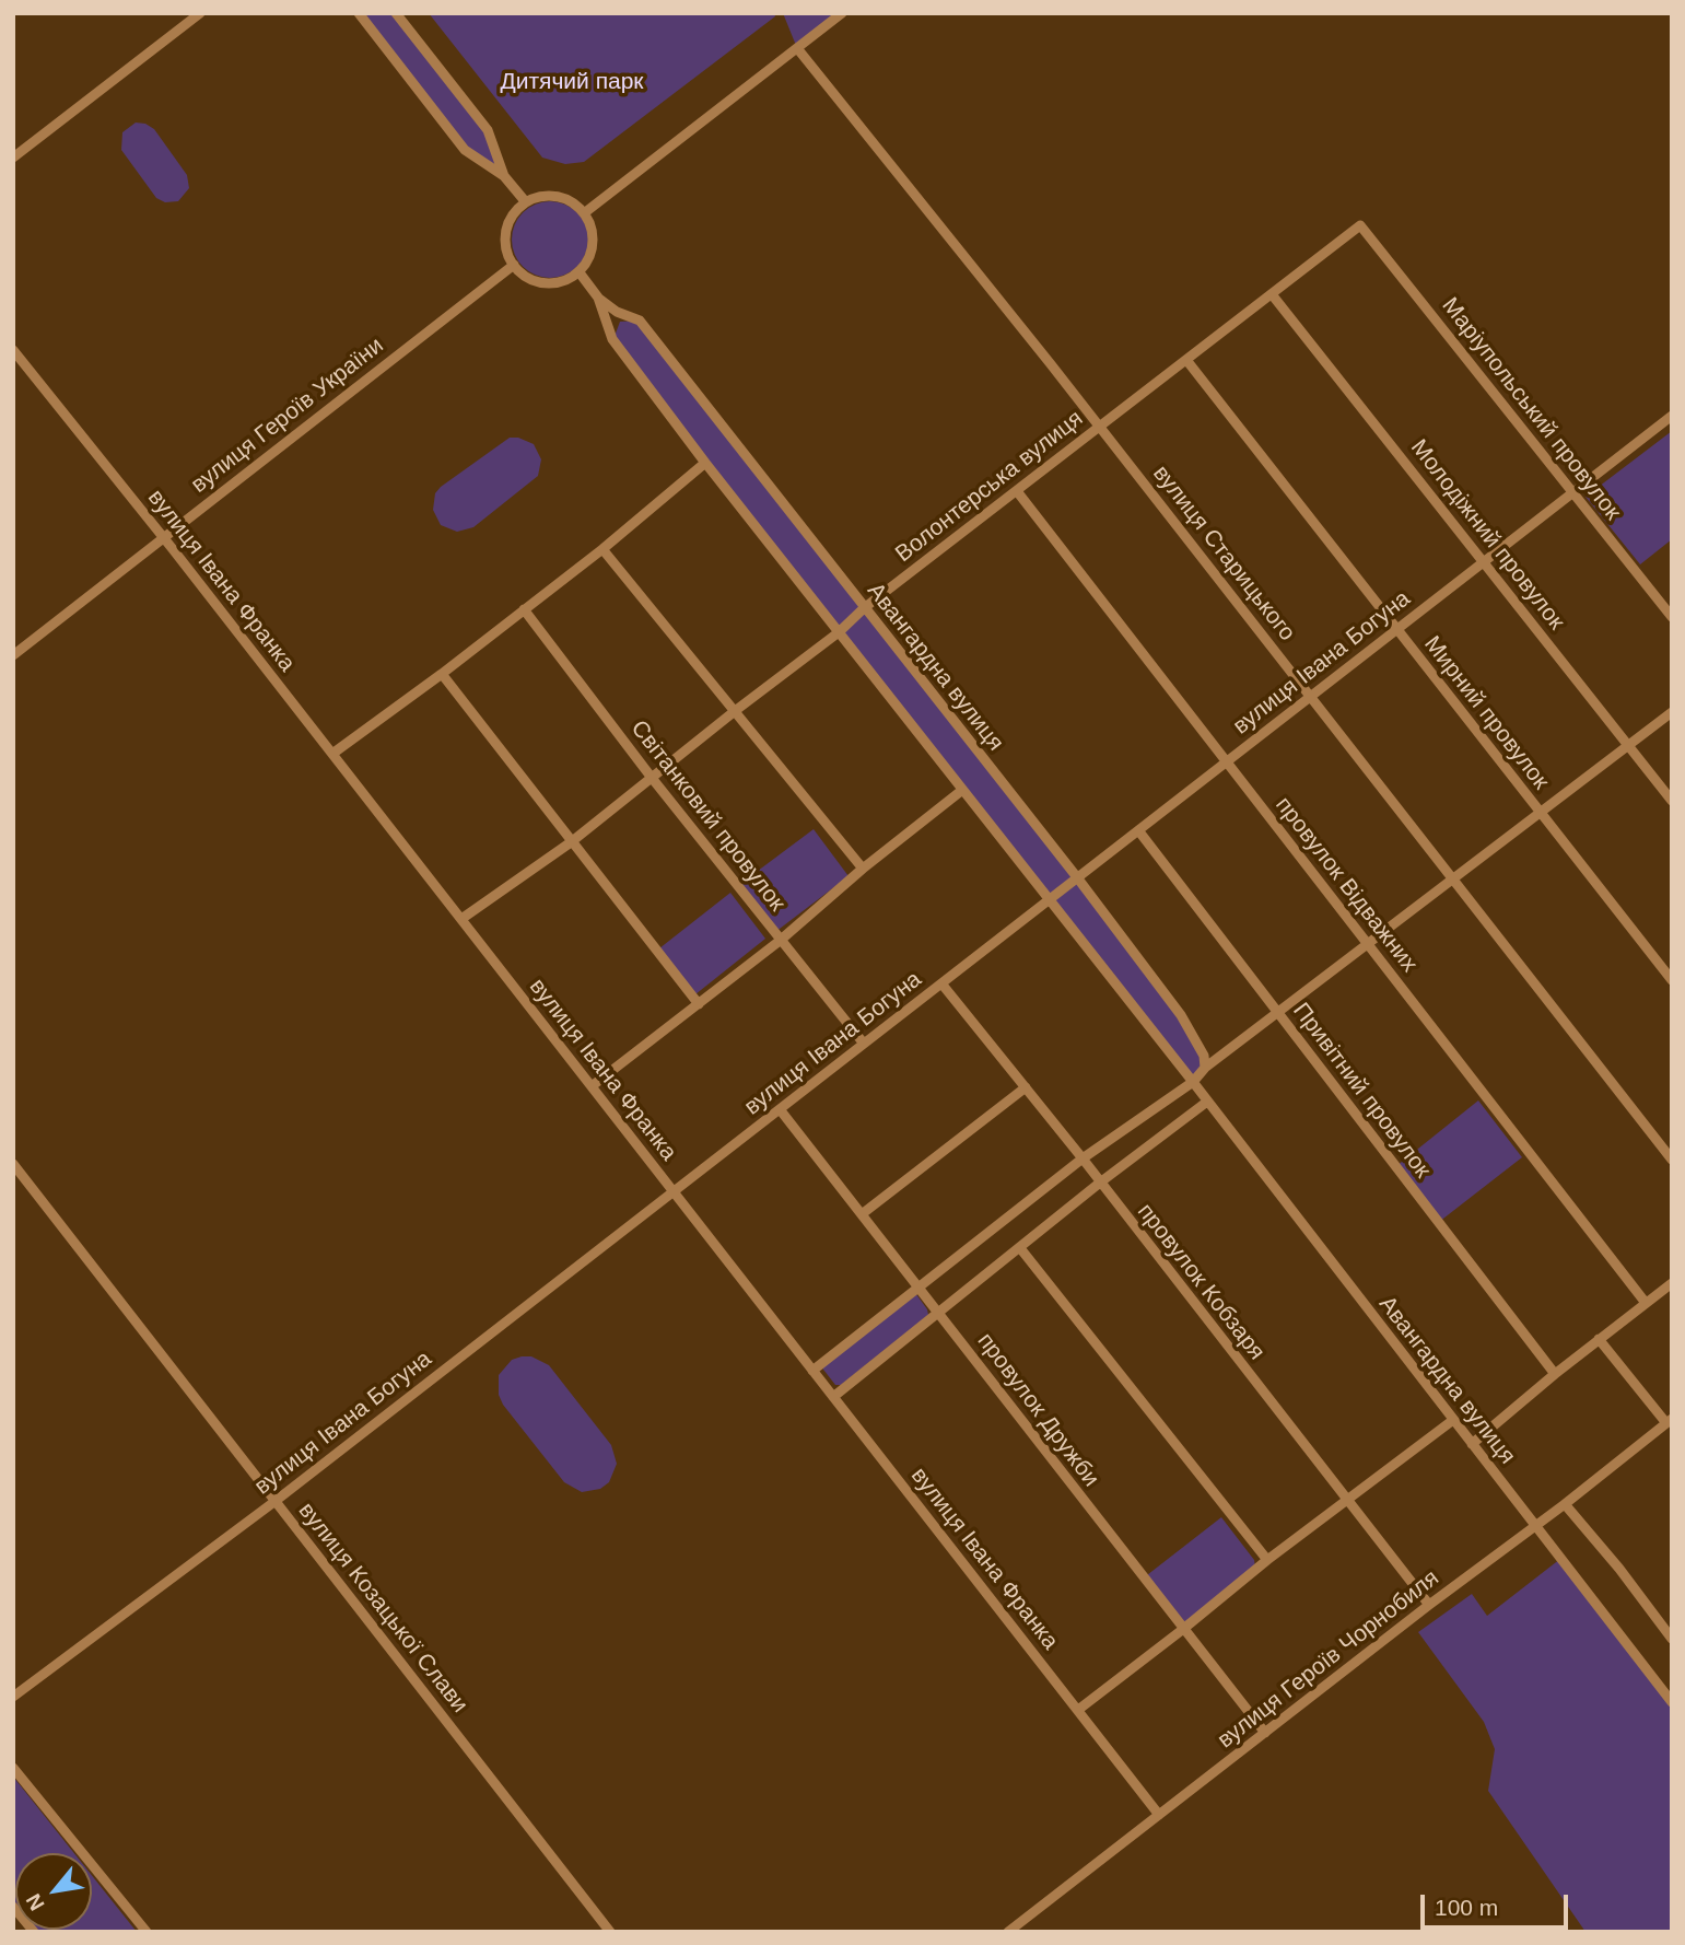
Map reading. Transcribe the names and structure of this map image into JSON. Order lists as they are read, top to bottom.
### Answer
{
  "streets": {
    "street": [
      "Маріупольський провулок",
      "вулиця Героїв України",
      "Волонтерська вулиця",
      "Молодіжний провулок",
      "вулиця Старицького",
      "вулиця Івана Франка",
      "вулиця Івана Богуна",
      "Авангардна вулиця",
      "Мирний провулок",
      "Світанковий провулок",
      "провулок Відважних",
      "Привітний провулок",
      "провулок Кобзаря",
      "провулок Дружби",
      "вулиця Козацької Слави",
      "вулиця Героїв Чорнобиля"
    ]
  },
  "crossings": [
    ["Маріупольський провулок", "Волонтерська вулиця"],
    ["Маріупольський провулок", "вулиця Івана Богуна"],
    ["вулиця Героїв України", "вулиця Івана Франка"],
    ["вулиця Героїв України", "Авангардна вулиця"],
    ["Волонтерська вулиця", "Молодіжний провулок"],
    ["Волонтерська вулиця", "вулиця Старицького"],
    ["Волонтерська вулиця", "вулиця Івана Франка"],
    ["Волонтерська вулиця", "Авангардна вулиця"],
    ["Волонтерська вулиця", "Мирний провулок"],
    ["Волонтерська вулиця", "Світанковий провулок"],
    ["Волонтерська вулиця", "провулок Відважних"],
    ["Молодіжний провулок", "вулиця Івана Богуна"],
    ["вулиця Старицького", "вулиця Івана Богуна"],
    ["вулиця Івана Франка", "вулиця Івана Богуна"],
    ["вулиця Івана Франка", "вулиця Героїв Чорнобиля"],
    ["вулиця Івана Богуна", "Авангардна вулиця"],
    ["вулиця Івана Богуна", "Мирний провулок"],
    ["вулиця Івана Богуна", "Світанковий провулок"],
    ["вулиця Івана Богуна", "провулок Відважних"],
    ["вулиця Івана Богуна", "Привітний провулок"],
    ["вулиця Івана Богуна", "провулок Кобзаря"],
    ["вулиця Івана Богуна", "провулок Дружби"],
    ["вулиця Івана Богуна", "вулиця Козацької Слави"],
    ["Авангардна вулиця", "вулиця Героїв Чорнобиля"],
    ["провулок Кобзаря", "вулиця Героїв Чорнобиля"],
    ["провулок Дружби", "вулиця Героїв Чорнобиля"]
  ],
  "parks": ["Дитячий парк"],
  "scale_bar": "100 m",
  "north": "bottom left"
}
